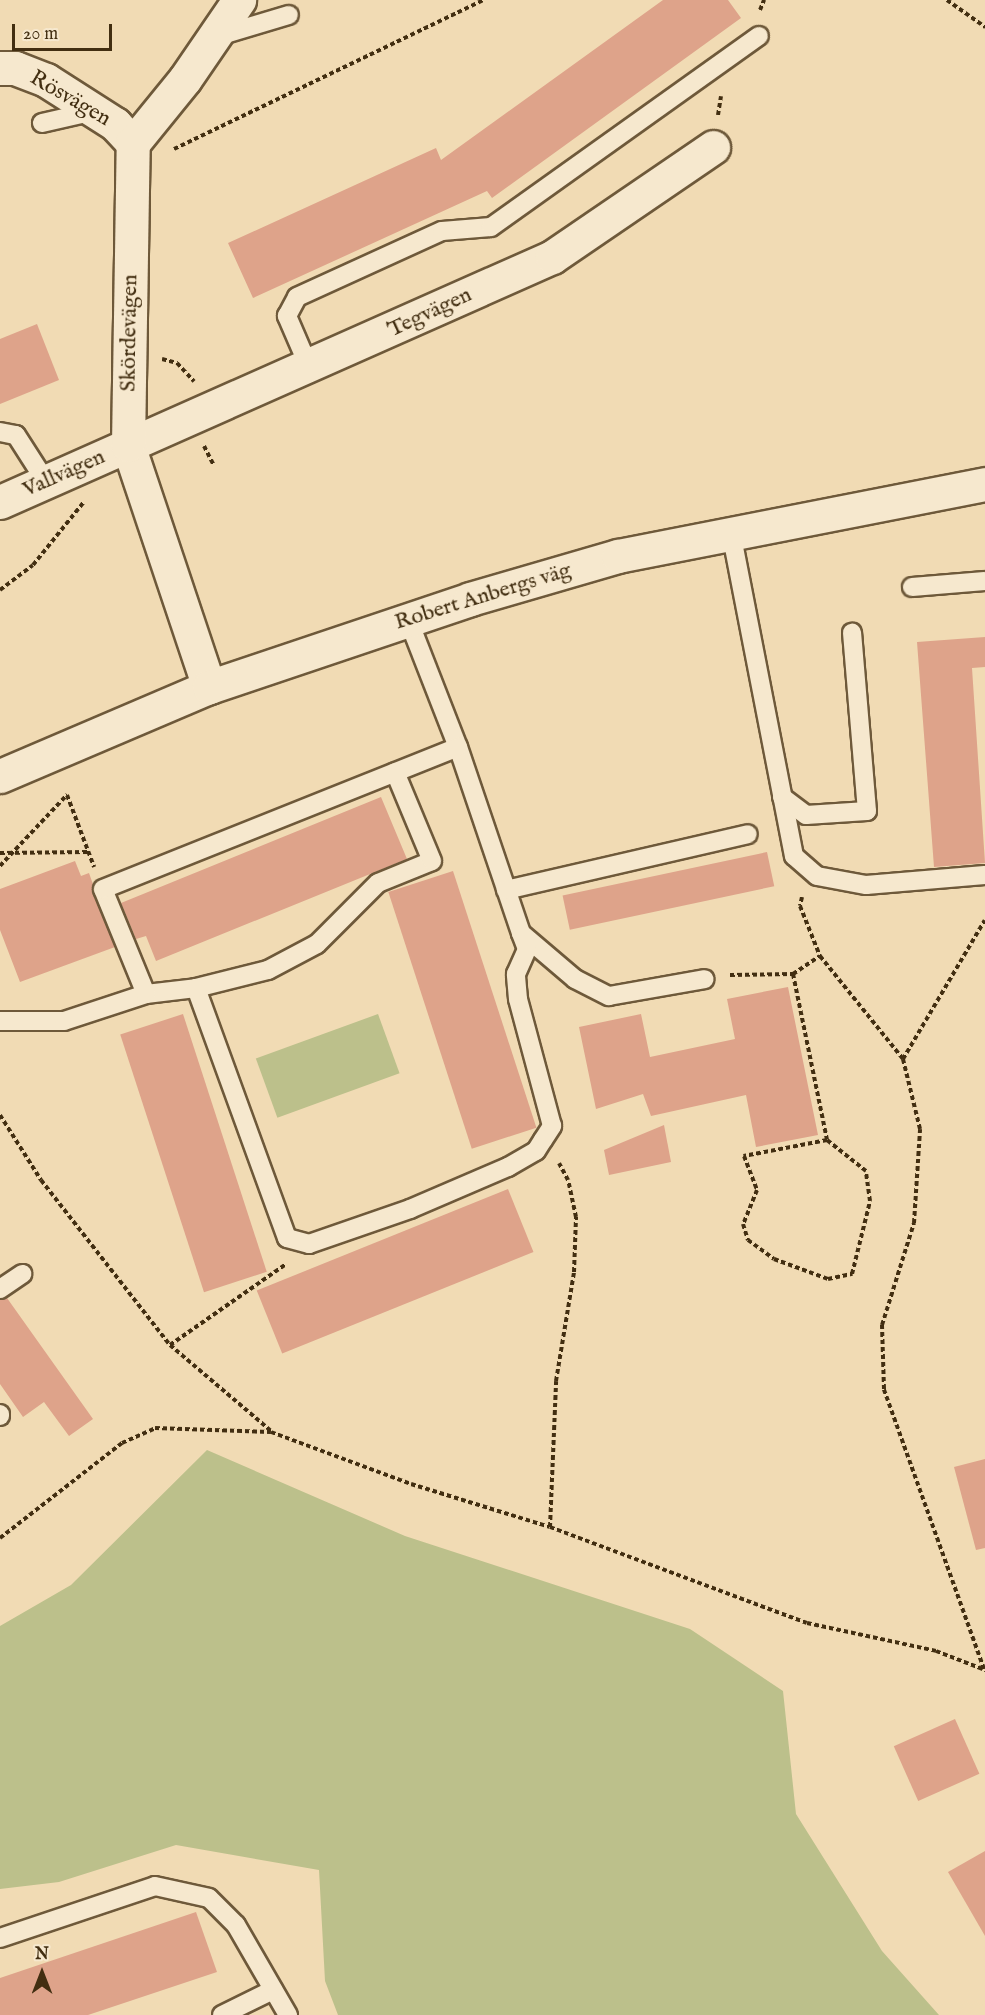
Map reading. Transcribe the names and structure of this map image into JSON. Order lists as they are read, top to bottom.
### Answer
{
  "streets": {
    "street": [
      "Rösvägen",
      "Tegvägen",
      "Skördevägen",
      "Vallvägen",
      "Robert Anbergs väg"
    ]
  },
  "crossings": [
    ["Rösvägen", "Skördevägen"],
    ["Tegvägen", "Skördevägen"],
    ["Tegvägen", "Vallvägen"],
    ["Skördevägen", "Vallvägen"],
    ["Skördevägen", "Robert Anbergs väg"]
  ],
  "scale_bar": "20 m",
  "north": "top"
}
